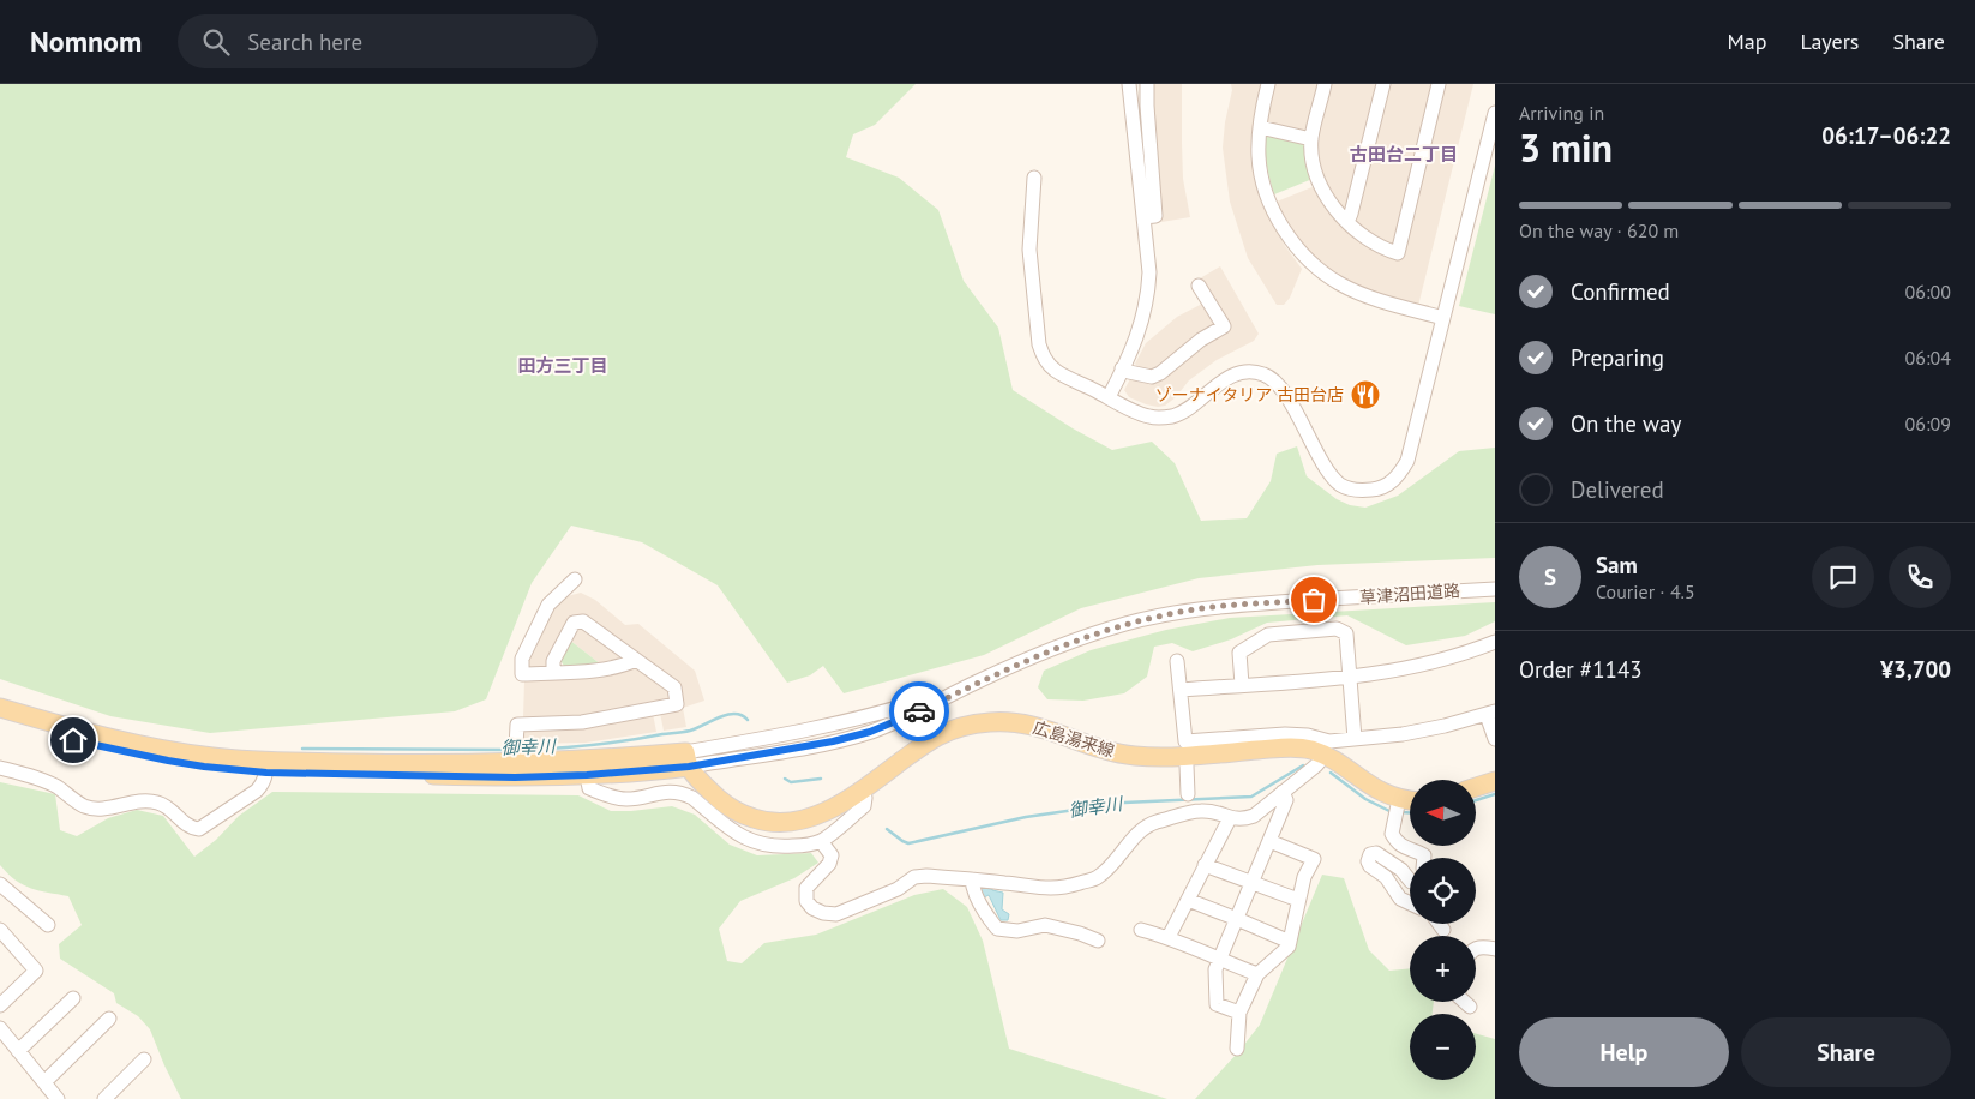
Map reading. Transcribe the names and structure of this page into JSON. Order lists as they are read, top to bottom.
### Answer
{
  "streets": {
    "main road": ["広島湯来線"],
    "street": ["草津沼田道路"]
  },
  "crossings": [
    ["草津沼田道路", "広島湯来線"]
  ],
  "districts": ["古田台二丁目", "田方三丁目"],
  "water": ["御幸川"],
  "places": {
    "restaurant": ["ゾーナイタリア 古田台店"]
  },
  "north": "left",
  "page": {
    "header": "Nomnom",
    "search": "Search here",
    "nav": ["Map", "Layers", "Share"],
    "heading": ["3 min", "Arriving in", "06:17–06:22"],
    "panel": [
      "Sam",
      "Courier · 4.5",
      "Order #1143",
      "¥3,700"
    ],
    "bar": "On the way · 620 m",
    "list": [
      ["Confirmed", "06:00"],
      ["Preparing", "06:04"],
      ["On the way", "06:09"],
      "Delivered"
    ],
    "round": "S",
    "map_buttons": ["+", "−"],
    "buttons": ["Help", "Share"]
  }
}
